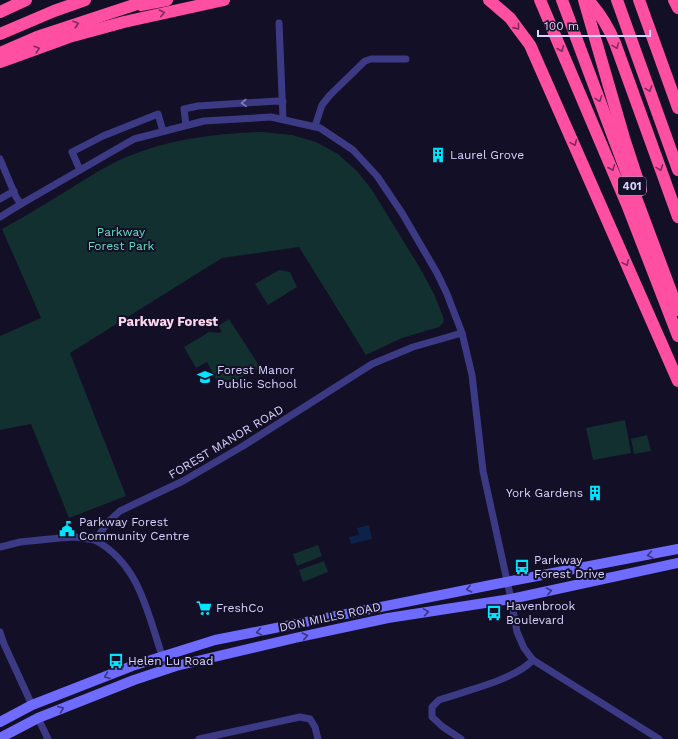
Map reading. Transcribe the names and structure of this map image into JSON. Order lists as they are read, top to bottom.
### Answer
{
  "streets": {
    "highway": ["401"],
    "main road": ["DON MILLS ROAD"],
    "street": ["FOREST MANOR ROAD"]
  },
  "districts": ["Parkway Forest"],
  "parks": ["Parkway Forest Park"],
  "places": {
    "building": ["Laurel Grove", "York Gardens"],
    "school or university": ["Forest Manor Public School"],
    "public building": ["Parkway Forest Community Centre"],
    "bus stop": ["Parkway Forest Drive", "Havenbrook Boulevard", "Helen Lu Road"],
    "supermarket": ["FreshCo"]
  },
  "scale_bar": "100 m"
}
